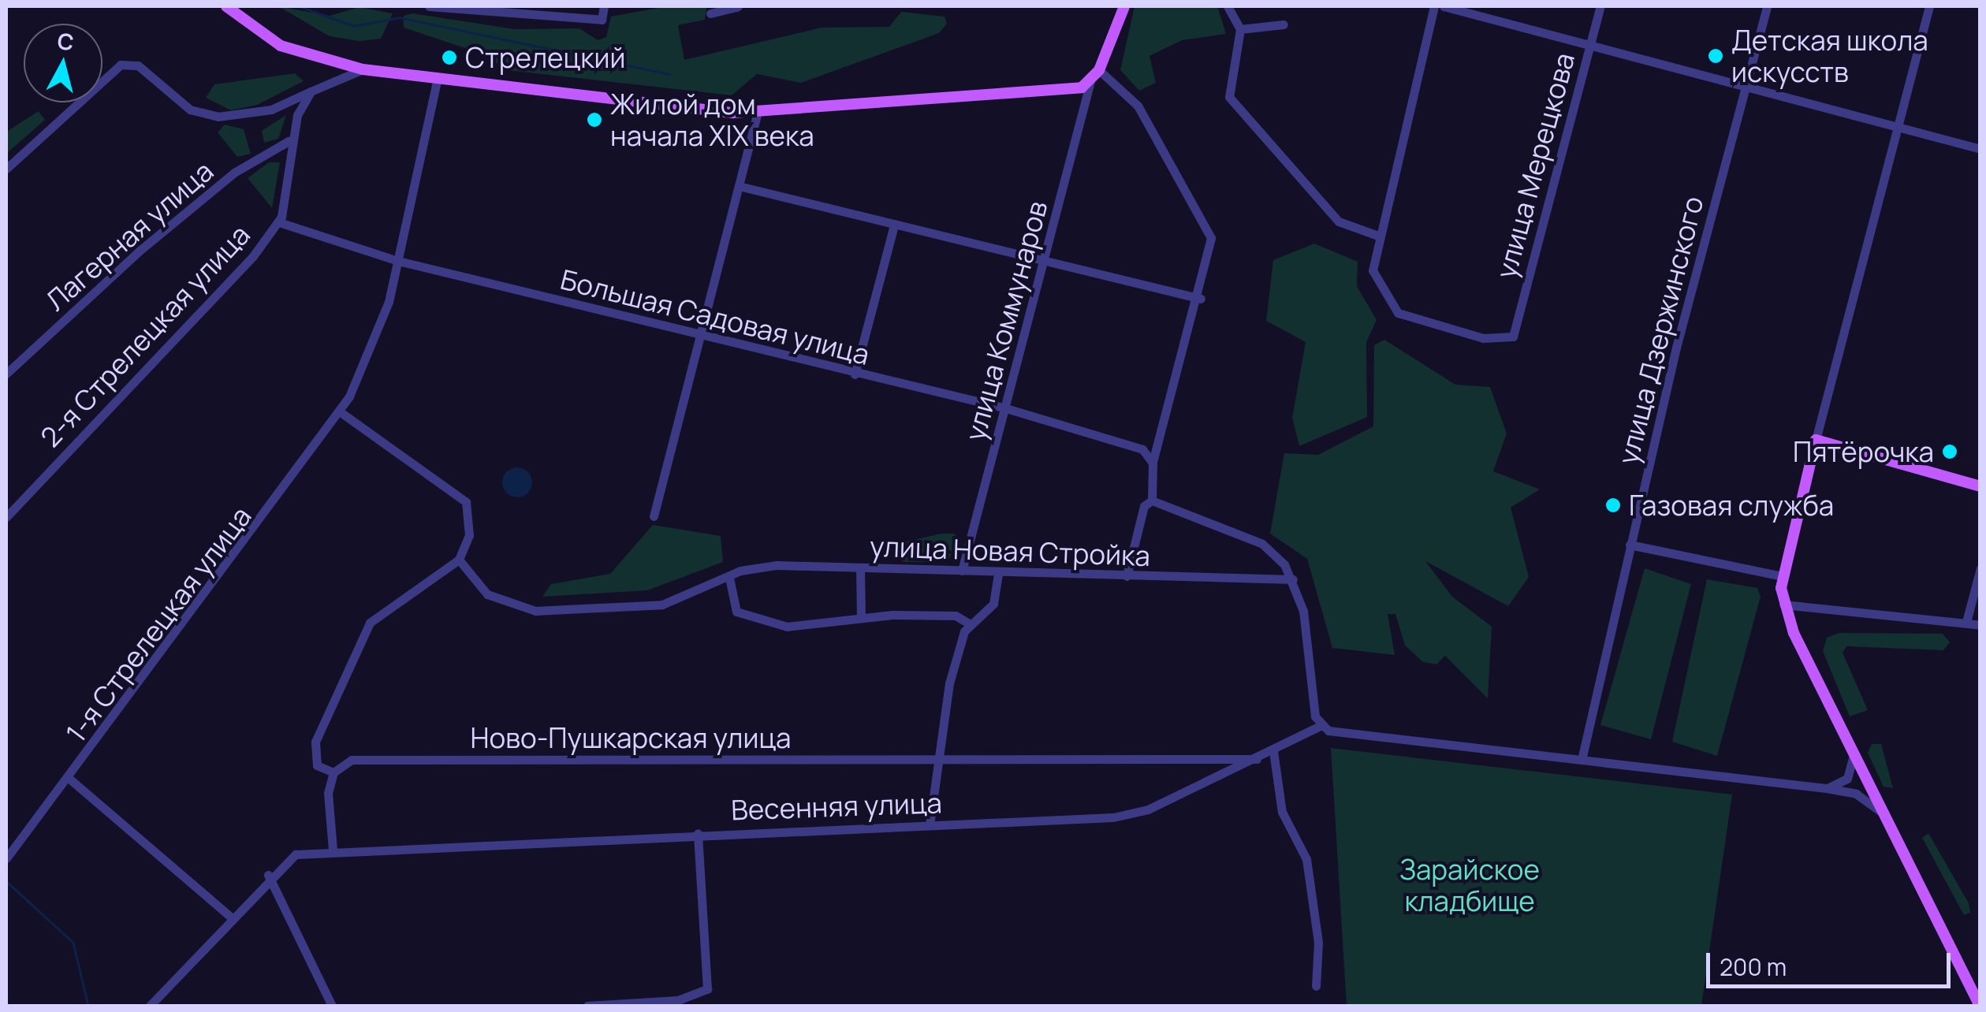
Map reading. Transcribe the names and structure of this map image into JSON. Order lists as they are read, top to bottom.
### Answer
{
  "streets": {
    "street": [
      "улица Мерецкова",
      "Лагерная улица",
      "Большая Садовая улица",
      "улица Коммунаров",
      "улица Дзержинского",
      "2-я Стрелецкая улица",
      "улица Новая Стройка",
      "1-я Стрелецкая улица",
      "Ново-Пушкарская улица",
      "Весенняя улица"
    ]
  },
  "crossings": [
    ["Большая Садовая улица", "улица Коммунаров"],
    ["Большая Садовая улица", "2-я Стрелецкая улица"],
    ["Большая Садовая улица", "1-я Стрелецкая улица"],
    ["улица Коммунаров", "улица Новая Стройка"],
    ["Ново-Пушкарская улица", "Весенняя улица"]
  ],
  "parks": ["Зарайское кладбище"],
  "places": [
    "Детская школа искусств",
    "Стрелецкий",
    "Жилой дом начала XIX века",
    "Пятёрочка",
    "Газовая служба"
  ],
  "scale_bar": "200 m",
  "north": "top"
}
